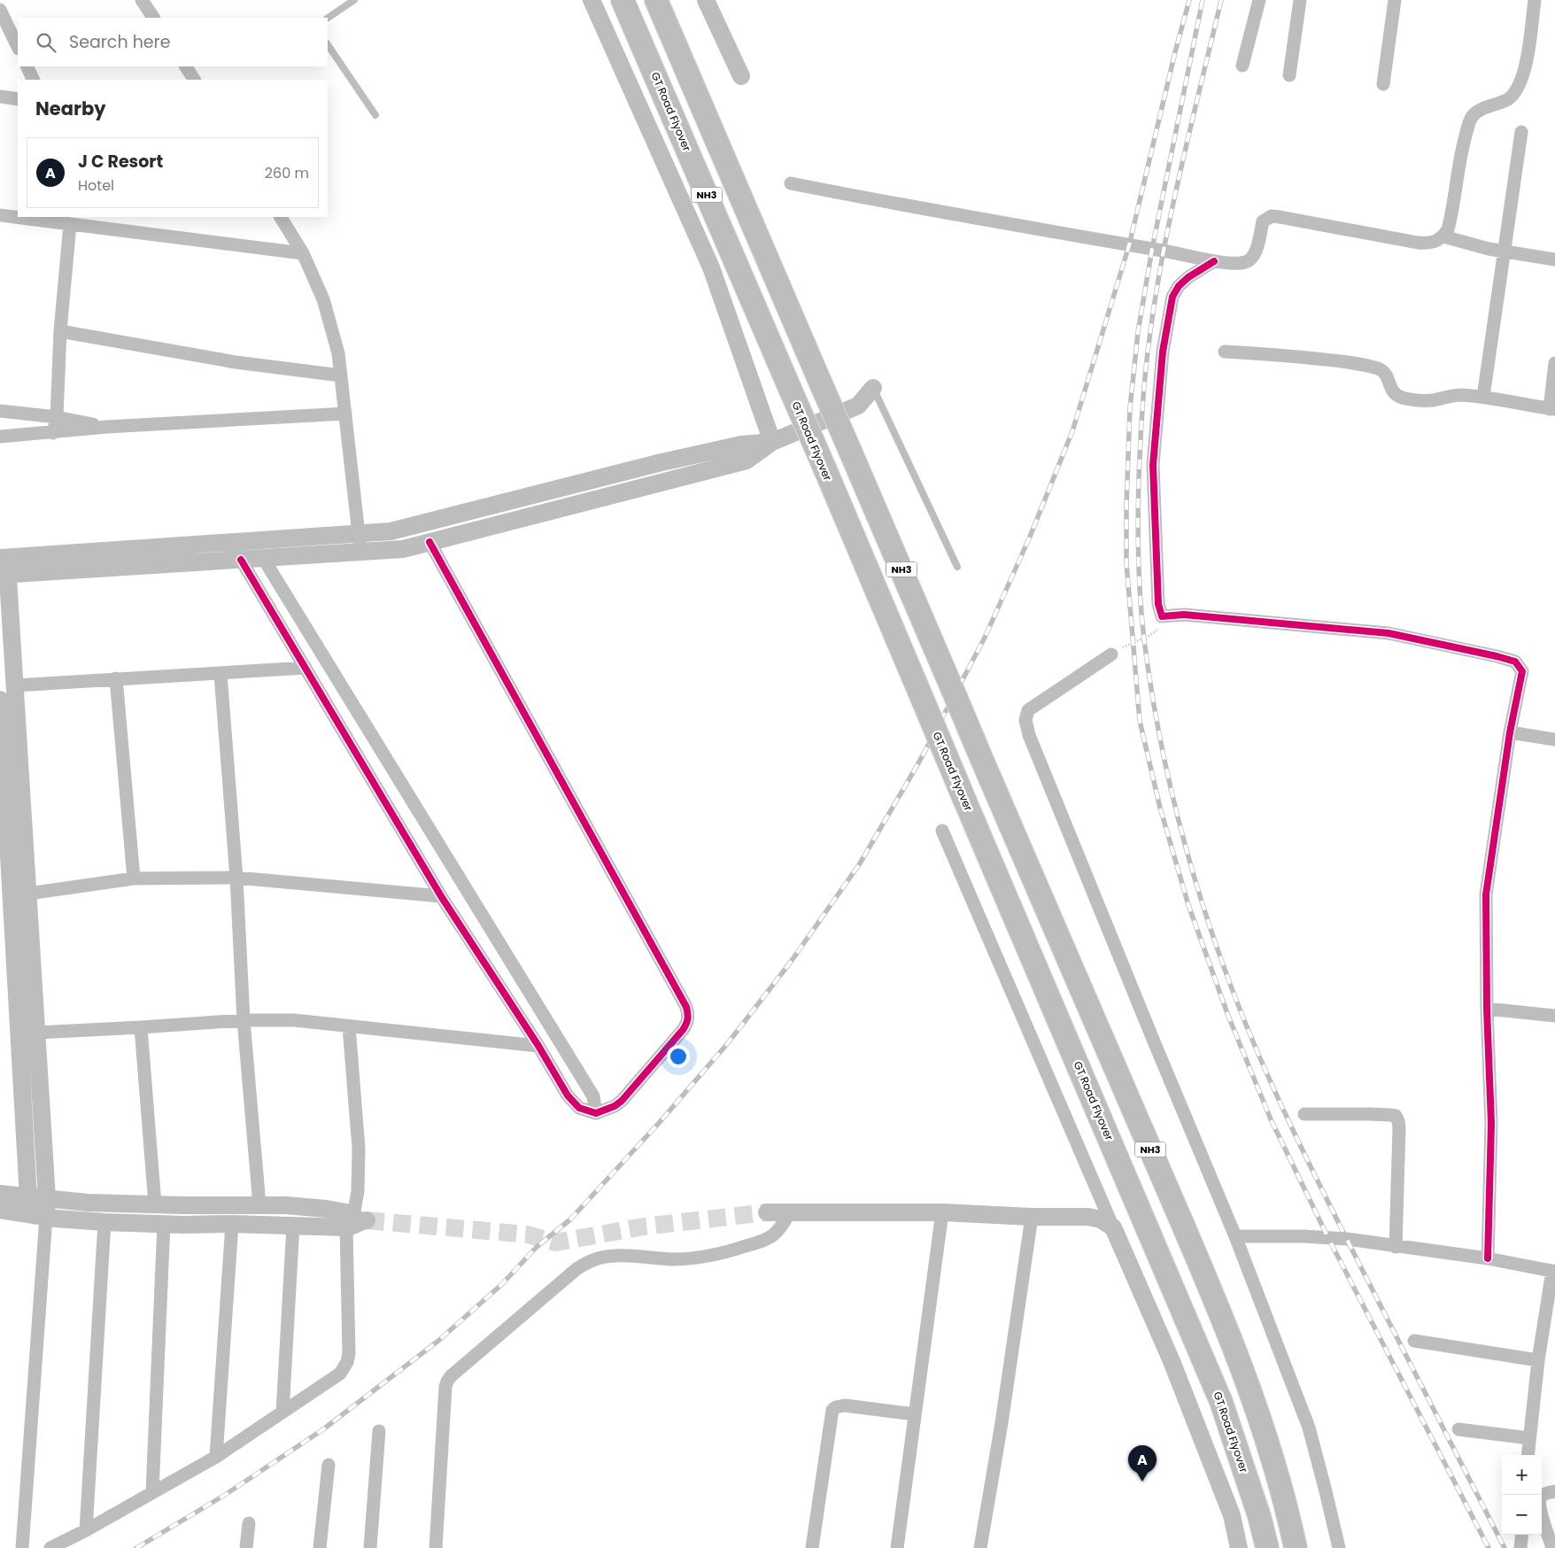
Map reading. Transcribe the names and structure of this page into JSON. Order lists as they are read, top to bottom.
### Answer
{
  "streets": {
    "highway": ["GT Road Flyover", "NH3"]
  },
  "page": {
    "search": "Search here",
    "heading": "Nearby",
    "list": [
      {
        "mark": "A",
        "name": "J C Resort",
        "note": "Hotel",
        "value": "260 m"
      }
    ],
    "pins": "A",
    "map_buttons": ["+", "−"]
  }
}
